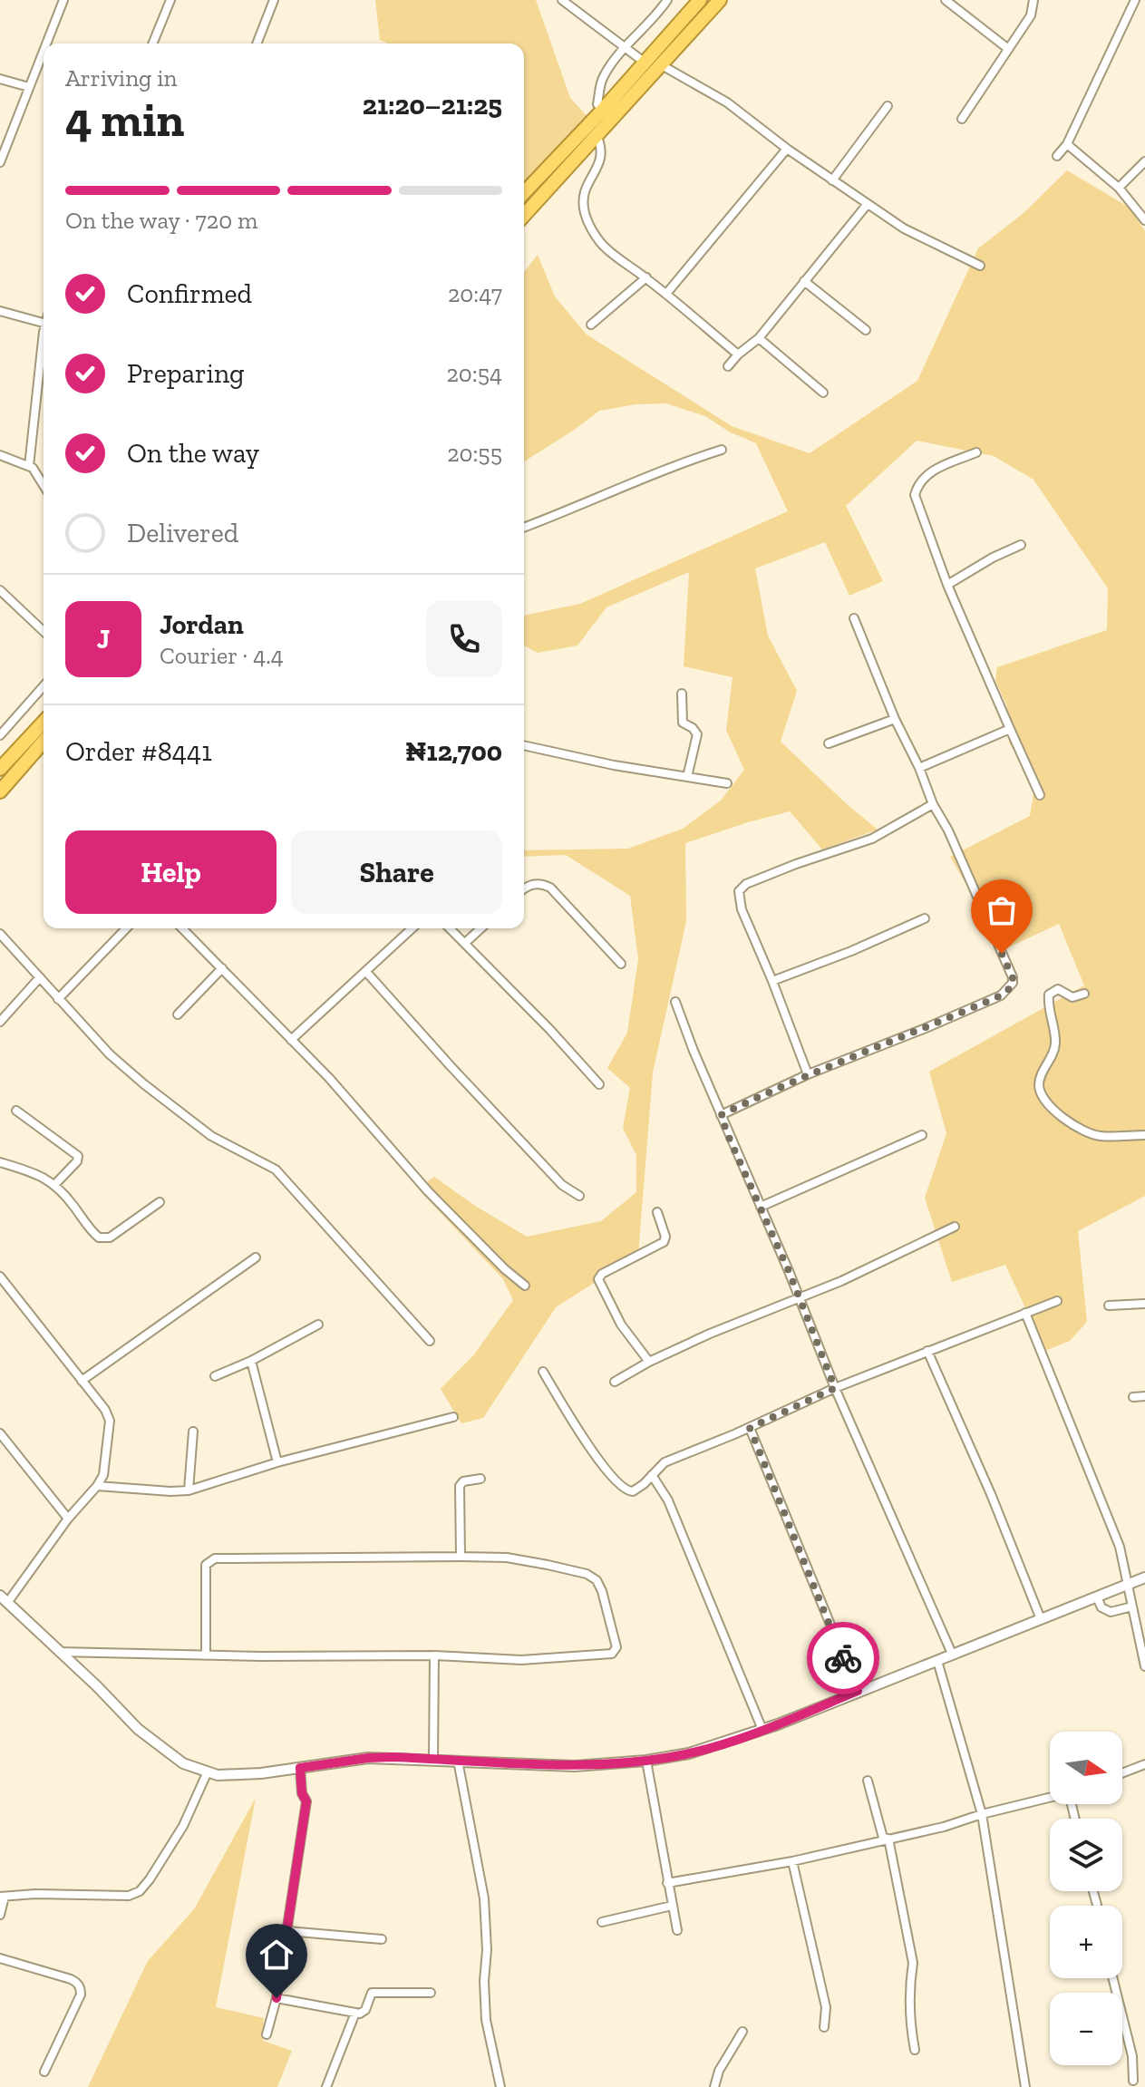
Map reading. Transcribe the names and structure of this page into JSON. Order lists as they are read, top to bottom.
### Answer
{
  "north": "right",
  "page": {
    "heading": ["4 min", "Arriving in", "21:20–21:25"],
    "panel": [
      "Jordan",
      "Courier · 4.4",
      "Order #8441",
      "₦12,700"
    ],
    "bar": "On the way · 720 m",
    "list": [
      ["Confirmed", "20:47"],
      ["Preparing", "20:54"],
      ["On the way", "20:55"],
      "Delivered"
    ],
    "round": "J",
    "buttons": ["Help", "Share"],
    "map_buttons": ["+", "−"]
  }
}
